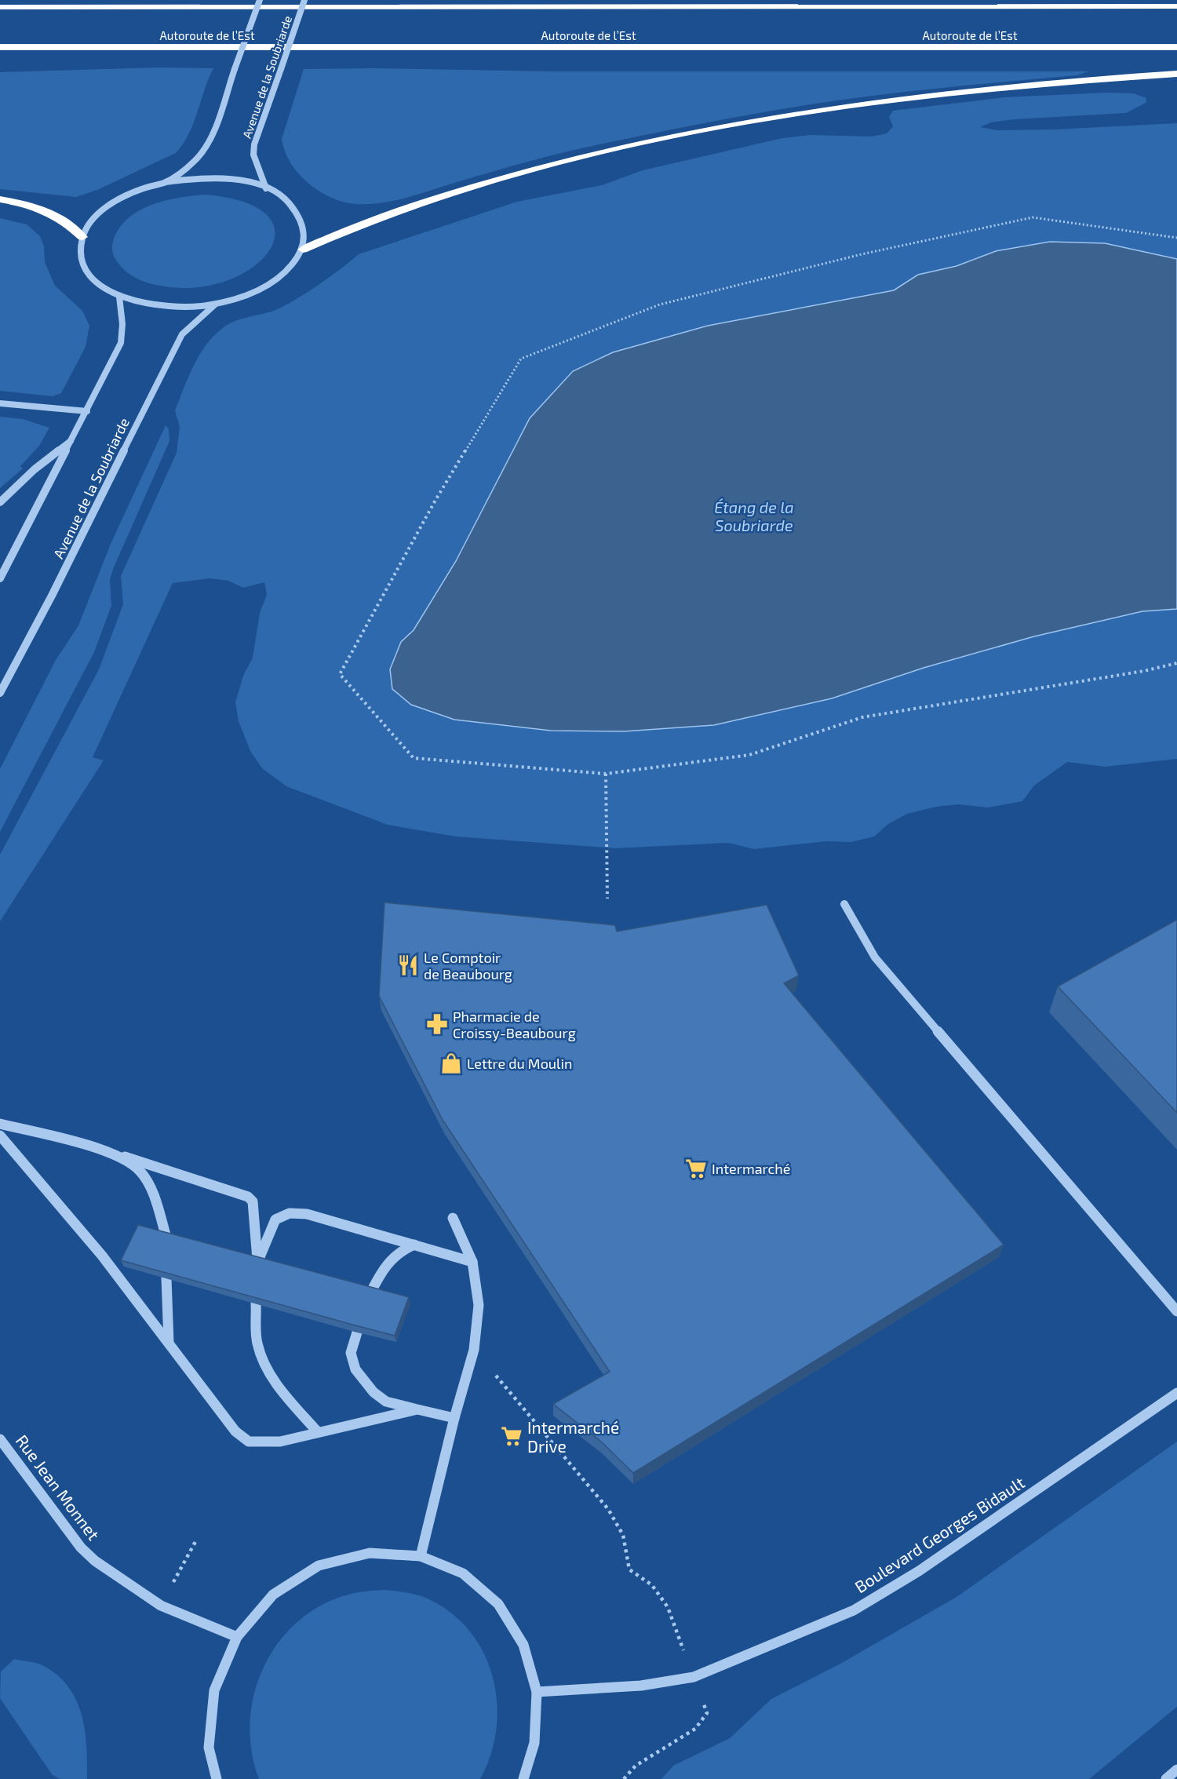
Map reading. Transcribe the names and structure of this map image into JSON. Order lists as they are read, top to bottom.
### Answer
{
  "streets": {
    "highway": ["Autoroute de l’Est"],
    "street": ["Avenue de la Soubriarde", "Rue Jean Monnet", "Boulevard Georges Bidault"]
  },
  "water": ["Étang de la Soubriarde"],
  "places": {
    "restaurant": ["Le Comptoir de Beaubourg"],
    "pharmacy": ["Pharmacie de Croissy-Beaubourg"],
    "shop": ["Lettre du Moulin"],
    "supermarket": ["Intermarché", "Intermarché Drive"]
  }
}
